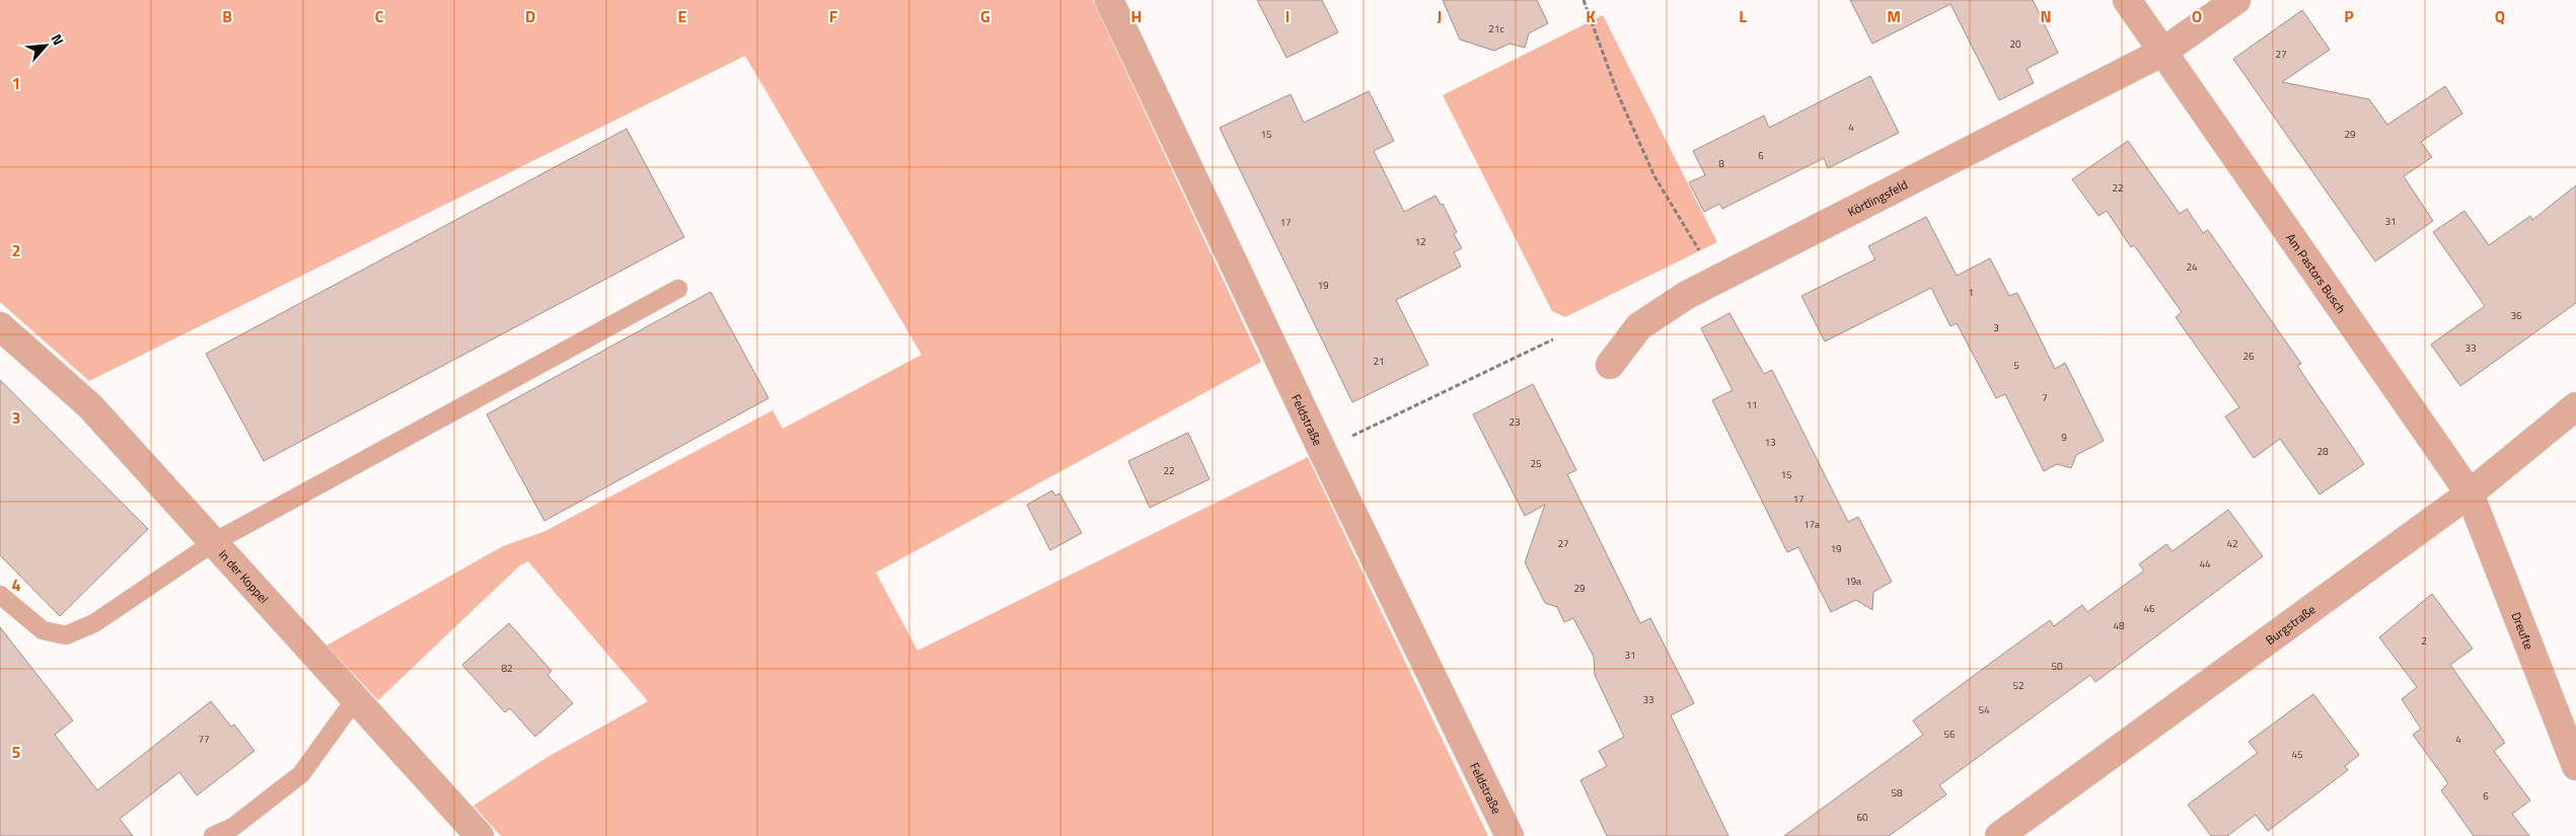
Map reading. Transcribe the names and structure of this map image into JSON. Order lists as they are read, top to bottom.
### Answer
{
  "streets": {
    "street": [
      "Körtlingsfeld",
      "Am Pastors Busch",
      "Feldstraße",
      "In der Koppel",
      "Burgstraße",
      "Dreufte"
    ]
  },
  "crossings": [
    ["Körtlingsfeld", "Am Pastors Busch"],
    ["Am Pastors Busch", "Burgstraße"],
    ["Am Pastors Busch", "Dreufte"],
    ["Burgstraße", "Dreufte"]
  ],
  "house_numbers": [
    "21c",
    "20",
    "27",
    "4",
    "15",
    "29",
    "6",
    "8",
    "22",
    "31",
    "17",
    "12",
    "24",
    "19",
    "1",
    "36",
    "3",
    "33",
    "26",
    "21",
    "5",
    "7",
    "11",
    "23",
    "9",
    "13",
    "28",
    "25",
    "22",
    "15",
    "17",
    "17a",
    "27",
    "42",
    "19",
    "44",
    "19a",
    "29",
    "46",
    "48",
    "2",
    "31",
    "50",
    "82",
    "52",
    "33",
    "54",
    "56",
    "77",
    "4",
    "45",
    "58",
    "6",
    "60"
  ],
  "north": "top right",
  "grid": {
    "columns": [
      "B",
      "C",
      "D",
      "E",
      "F",
      "G",
      "H",
      "I",
      "J",
      "K",
      "L",
      "M",
      "N",
      "O",
      "P",
      "Q"
    ],
    "rows": [
      "1",
      "2",
      "3",
      "4",
      "5"
    ]
  }
}
